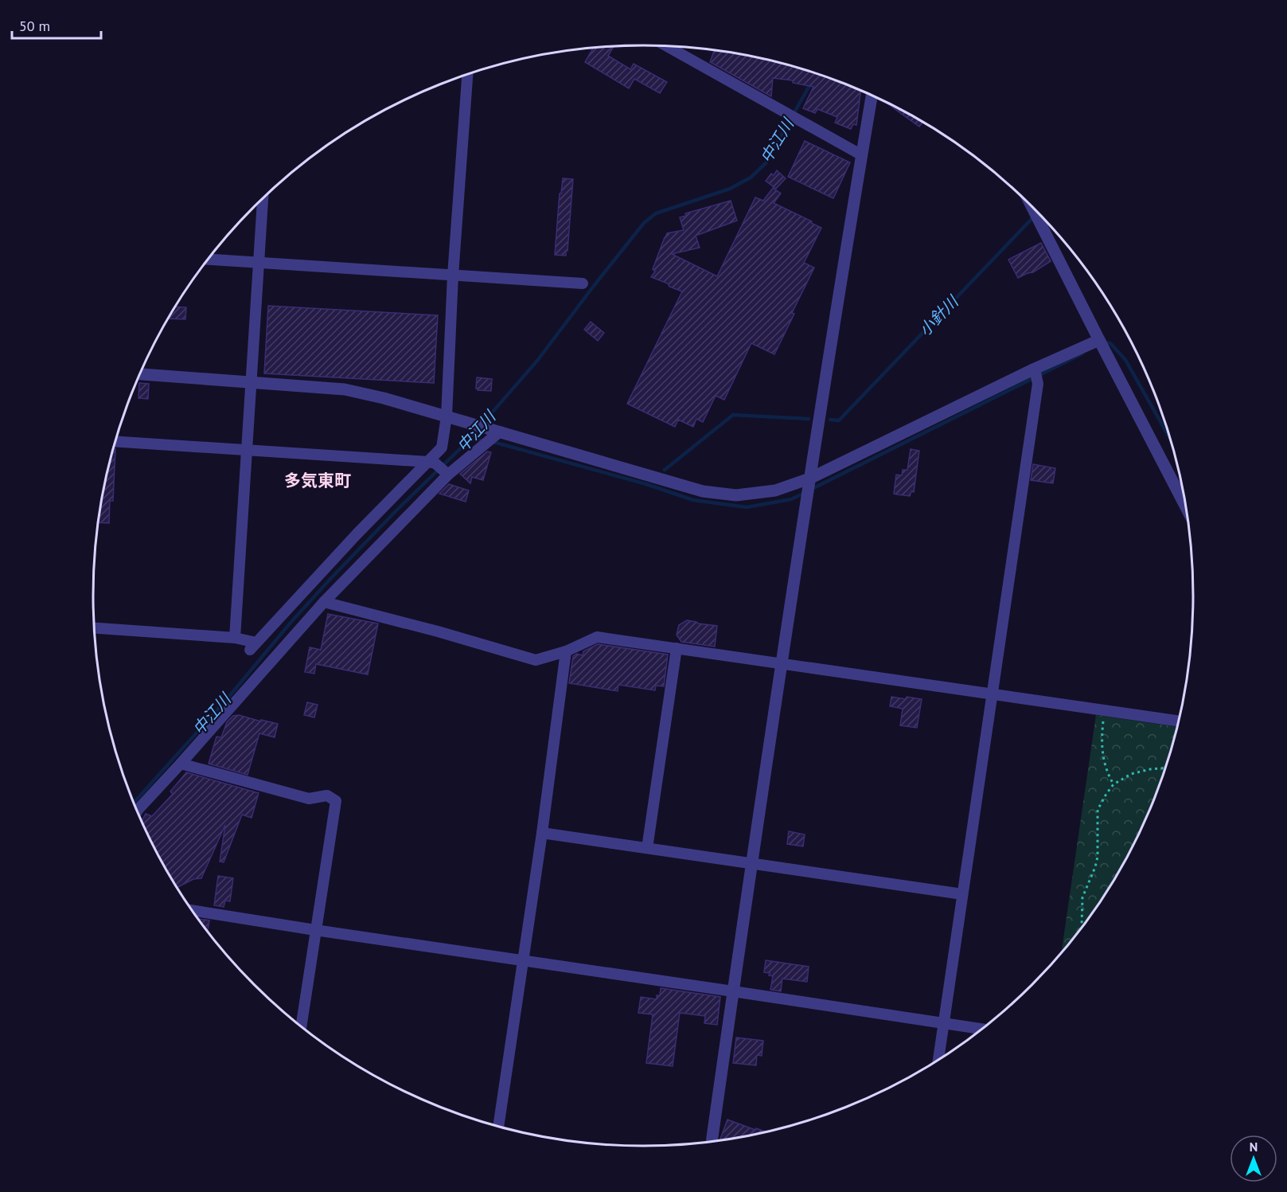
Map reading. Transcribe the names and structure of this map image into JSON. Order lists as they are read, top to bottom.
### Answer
{
  "districts": ["多気東町"],
  "water": ["中江川", "小針川"],
  "scale_bar": "50 m",
  "north": "top"
}
